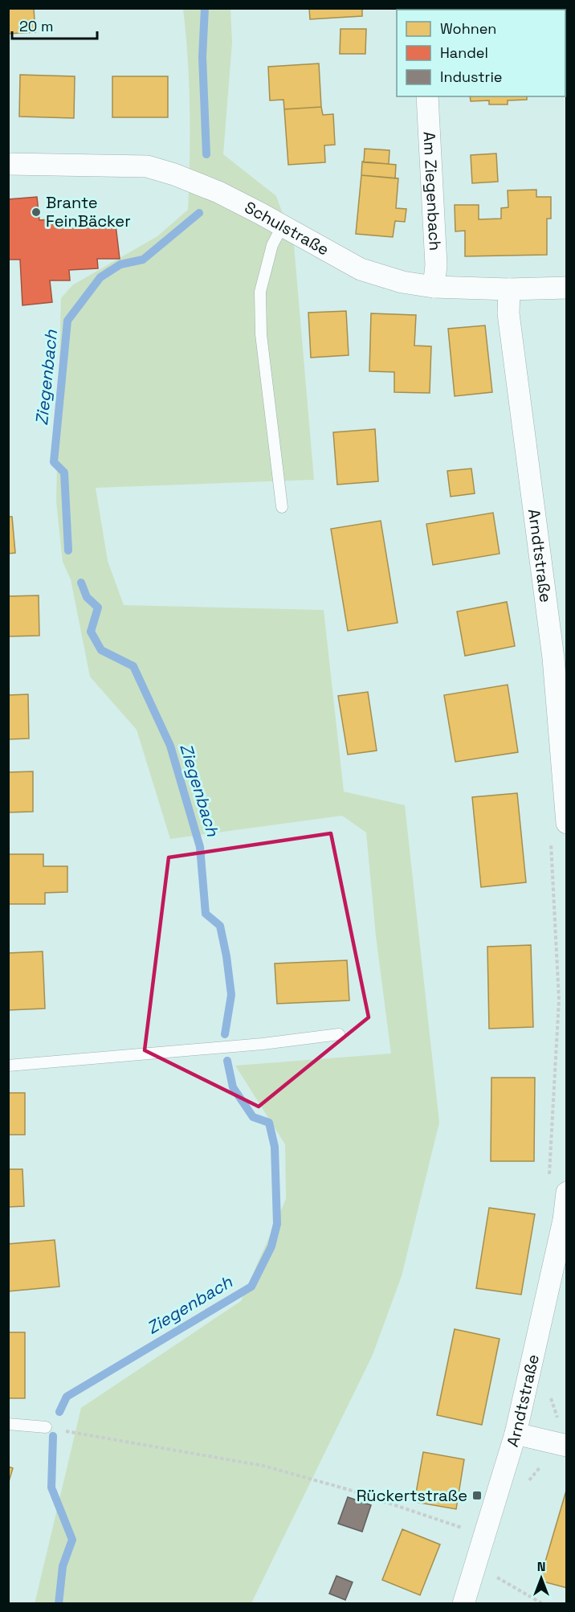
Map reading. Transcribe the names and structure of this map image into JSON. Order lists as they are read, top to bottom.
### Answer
{
  "streets": {
    "street": ["Am Ziegenbach", "Schulstraße", "Arndtstraße"]
  },
  "crossings": [
    ["Am Ziegenbach", "Schulstraße"],
    ["Schulstraße", "Arndtstraße"]
  ],
  "water": ["Ziegenbach"],
  "places": {
    "other": ["Brante FeinBäcker"],
    "transit": ["Rückertstraße"]
  },
  "legend": ["Wohnen", "Handel", "Industrie"],
  "scale_bar": "20 m",
  "north": "top"
}
